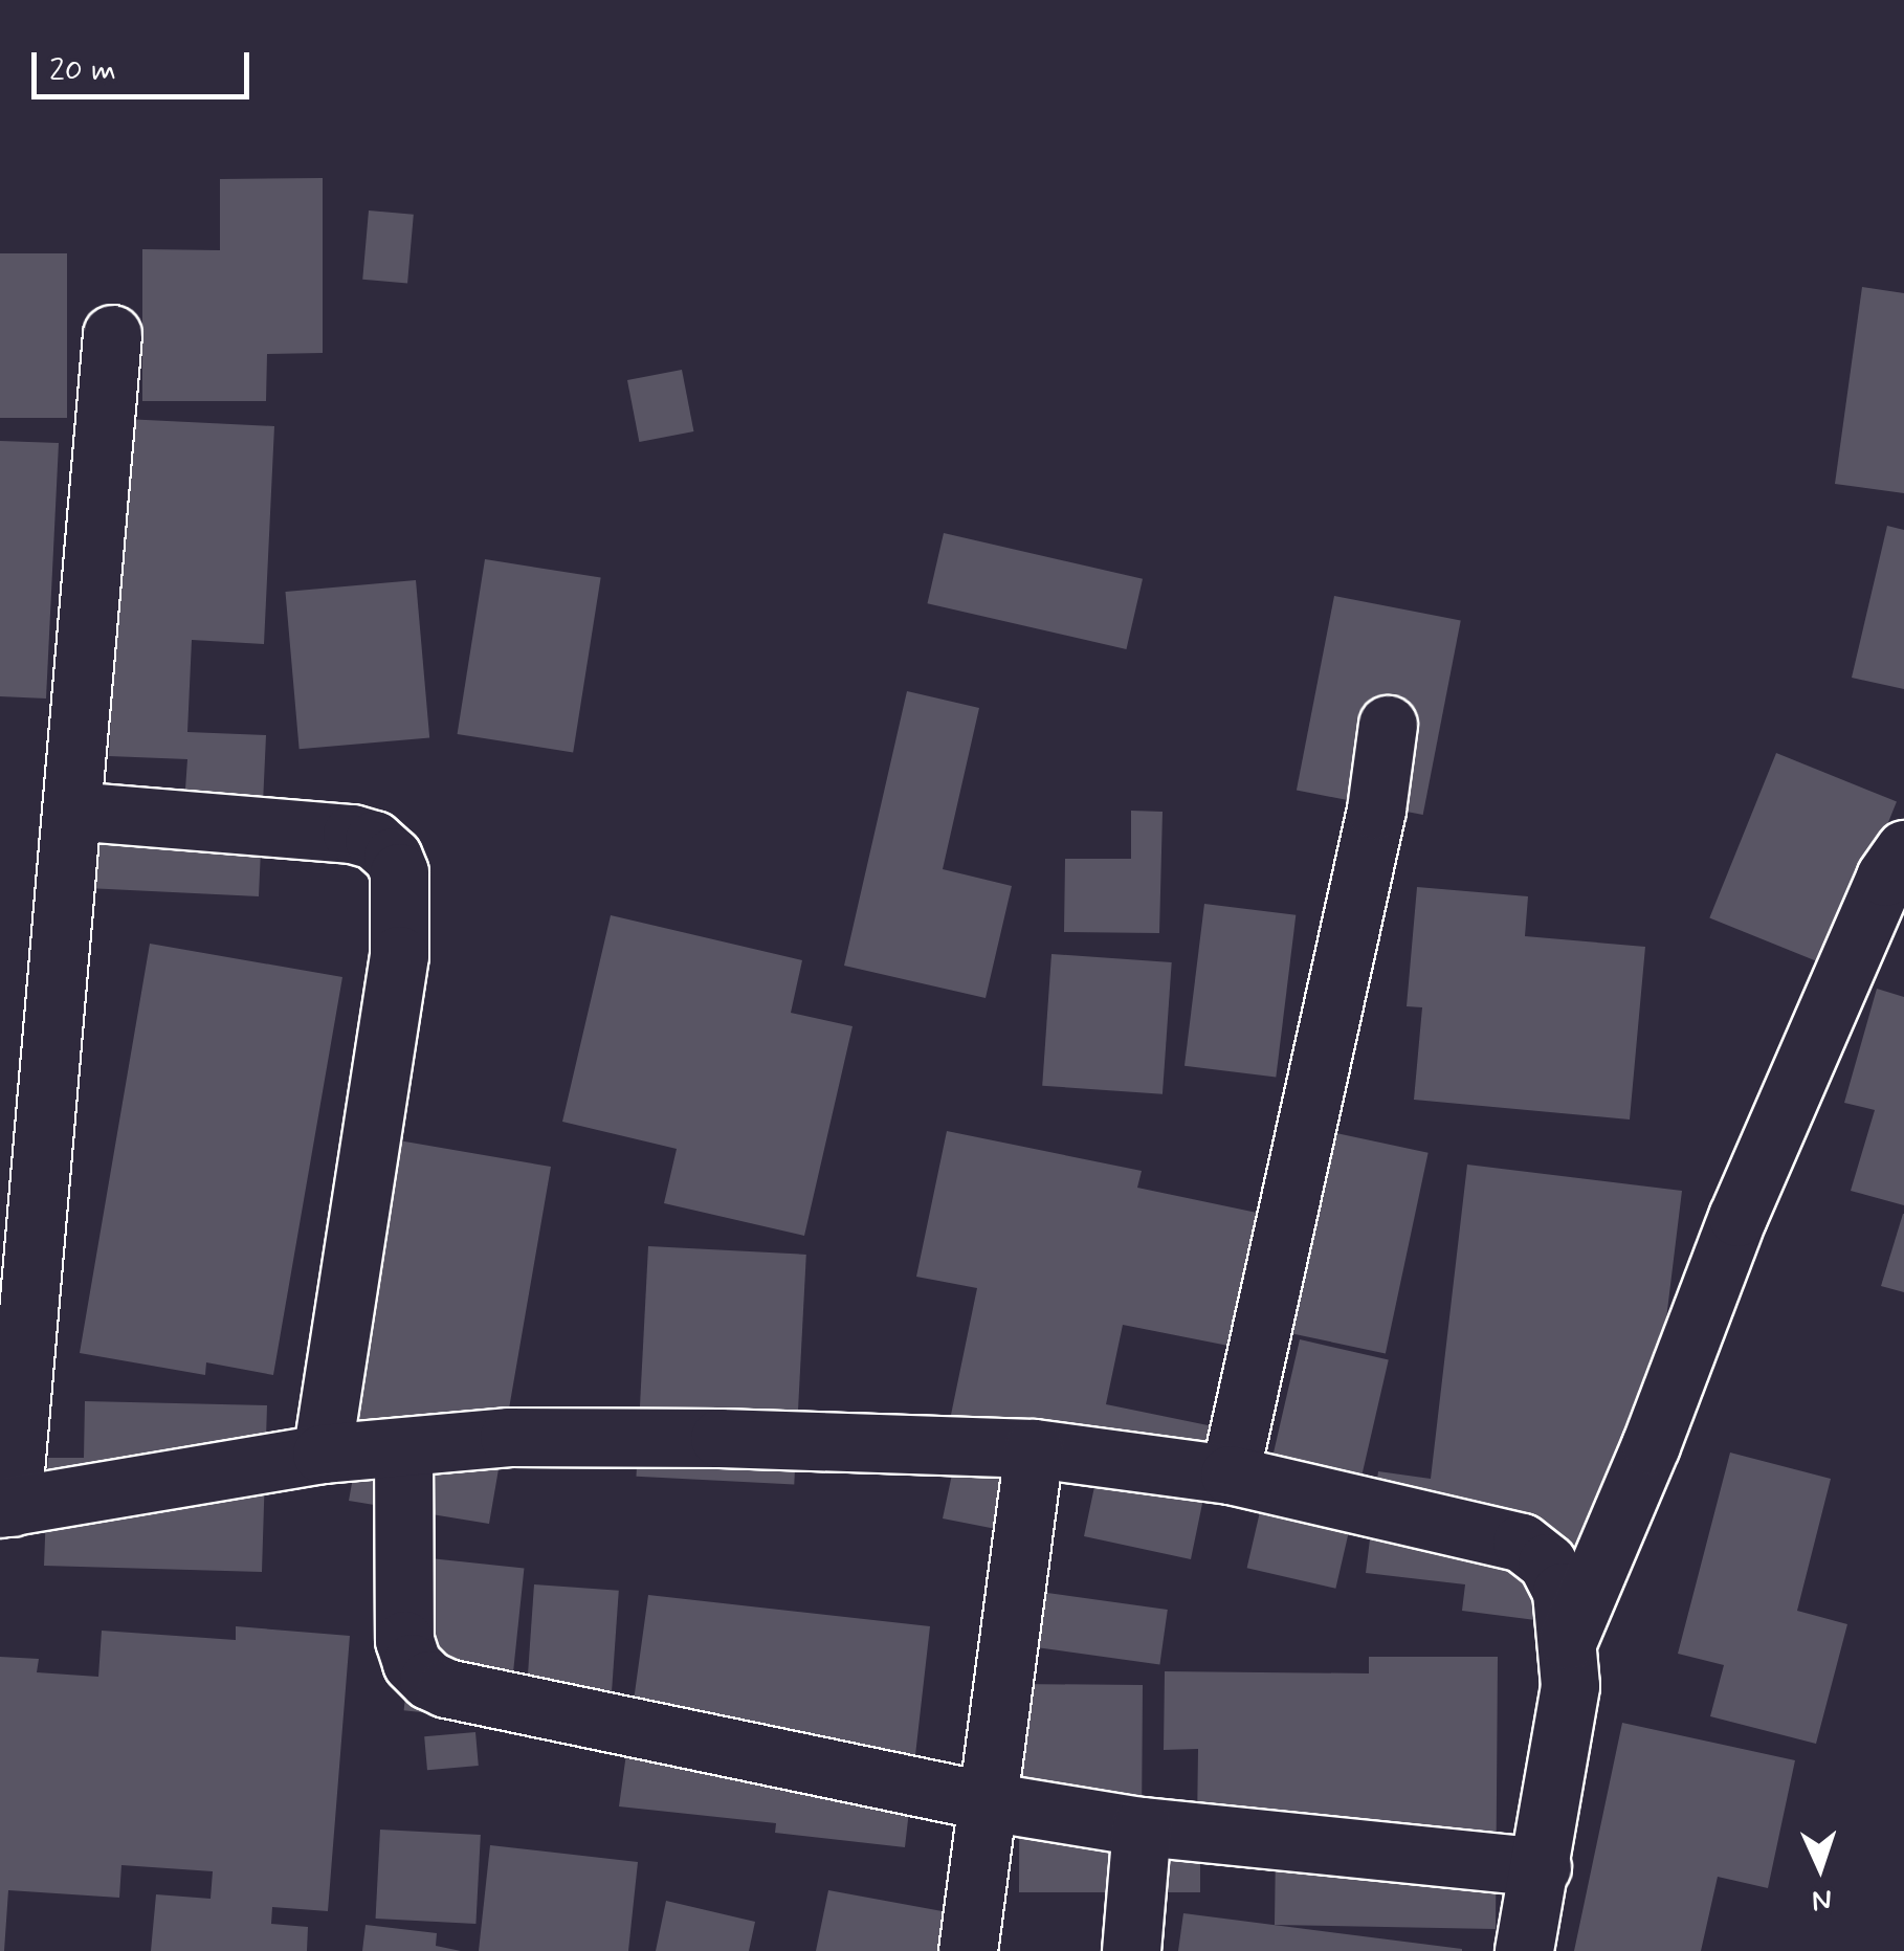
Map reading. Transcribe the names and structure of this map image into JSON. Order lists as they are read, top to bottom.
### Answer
{
  "scale_bar": "20 m",
  "north": "bottom"
}
